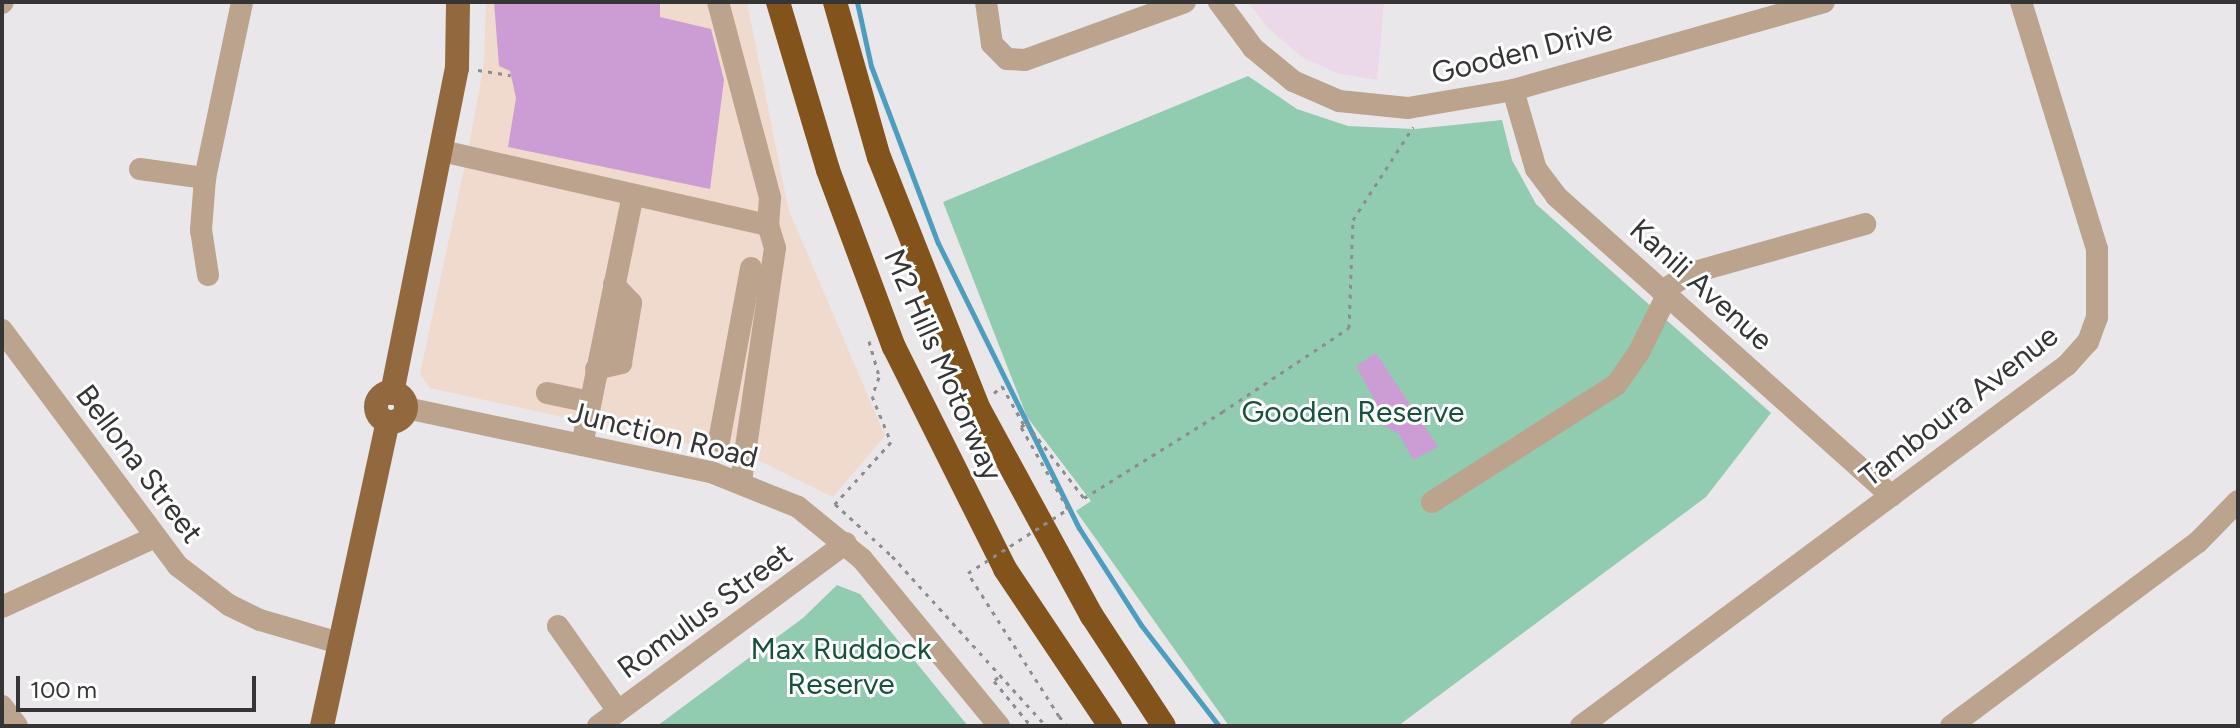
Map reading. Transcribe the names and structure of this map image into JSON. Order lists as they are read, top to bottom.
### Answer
{
  "streets": {
    "highway": ["M2 Hills Motorway"],
    "street": [
      "Gooden Drive",
      "Kanili Avenue",
      "Tamboura Avenue",
      "Junction Road",
      "Bellona Street",
      "Romulus Street"
    ]
  },
  "crossings": [
    ["Gooden Drive", "Kanili Avenue"],
    ["Kanili Avenue", "Tamboura Avenue"],
    ["Junction Road", "Romulus Street"]
  ],
  "parks": ["Gooden Reserve", "Max Ruddock Reserve"],
  "scale_bar": "100 m"
}
